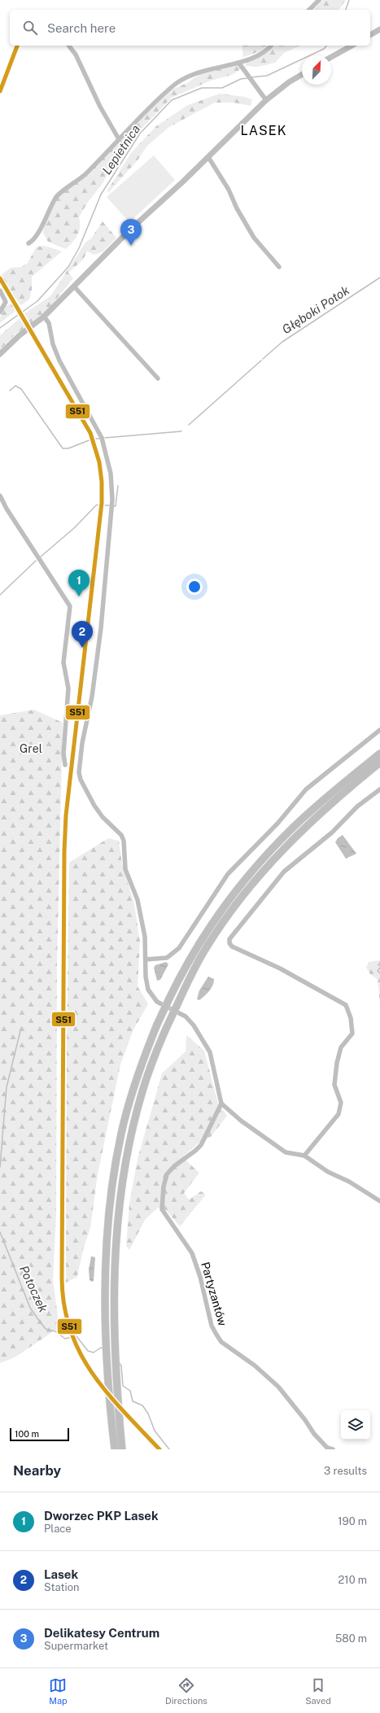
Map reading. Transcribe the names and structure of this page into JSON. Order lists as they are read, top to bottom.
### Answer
{
  "streets": {
    "street": ["Partyzantów"]
  },
  "districts": ["LASEK"],
  "water": ["Lepietnica", "Głęboki Potok", "Potoczek"],
  "parks": ["Grel"],
  "lines": ["transit line S51"],
  "scale_bar": "100 m",
  "north": "top right",
  "page": {
    "search": "Search here",
    "pins": ["3", "1", "2"],
    "scale": "100 m",
    "heading": ["Nearby", "3 results"],
    "list": [
      {
        "mark": "1",
        "name": "Dworzec PKP Lasek",
        "note": "Place",
        "value": "190 m"
      },
      {
        "mark": "2",
        "name": "Lasek",
        "note": "Station",
        "value": "210 m"
      },
      {
        "mark": "3",
        "name": "Delikatesy Centrum",
        "note": "Supermarket",
        "value": "580 m"
      }
    ],
    "nav": ["Map", "Directions", "Saved"]
  }
}
